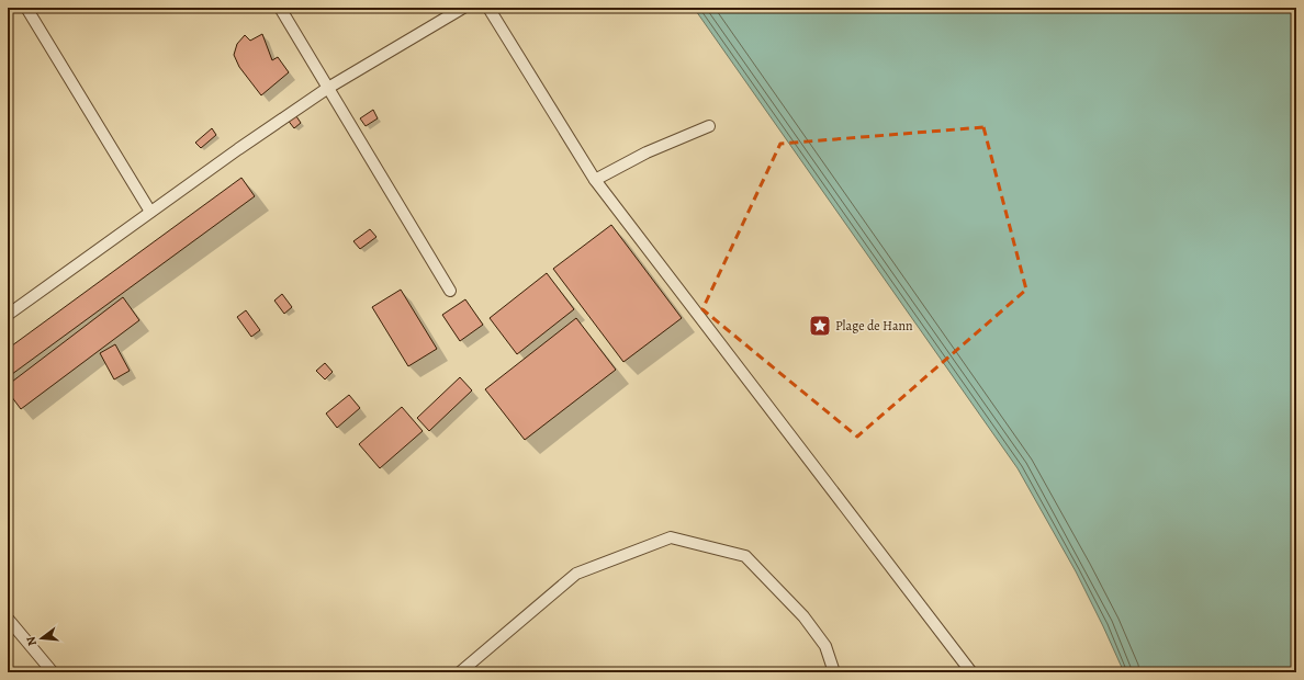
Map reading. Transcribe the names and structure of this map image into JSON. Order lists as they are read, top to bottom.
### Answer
{
  "places": {
    "place": ["Plage de Hann"]
  },
  "north": "left"
}
